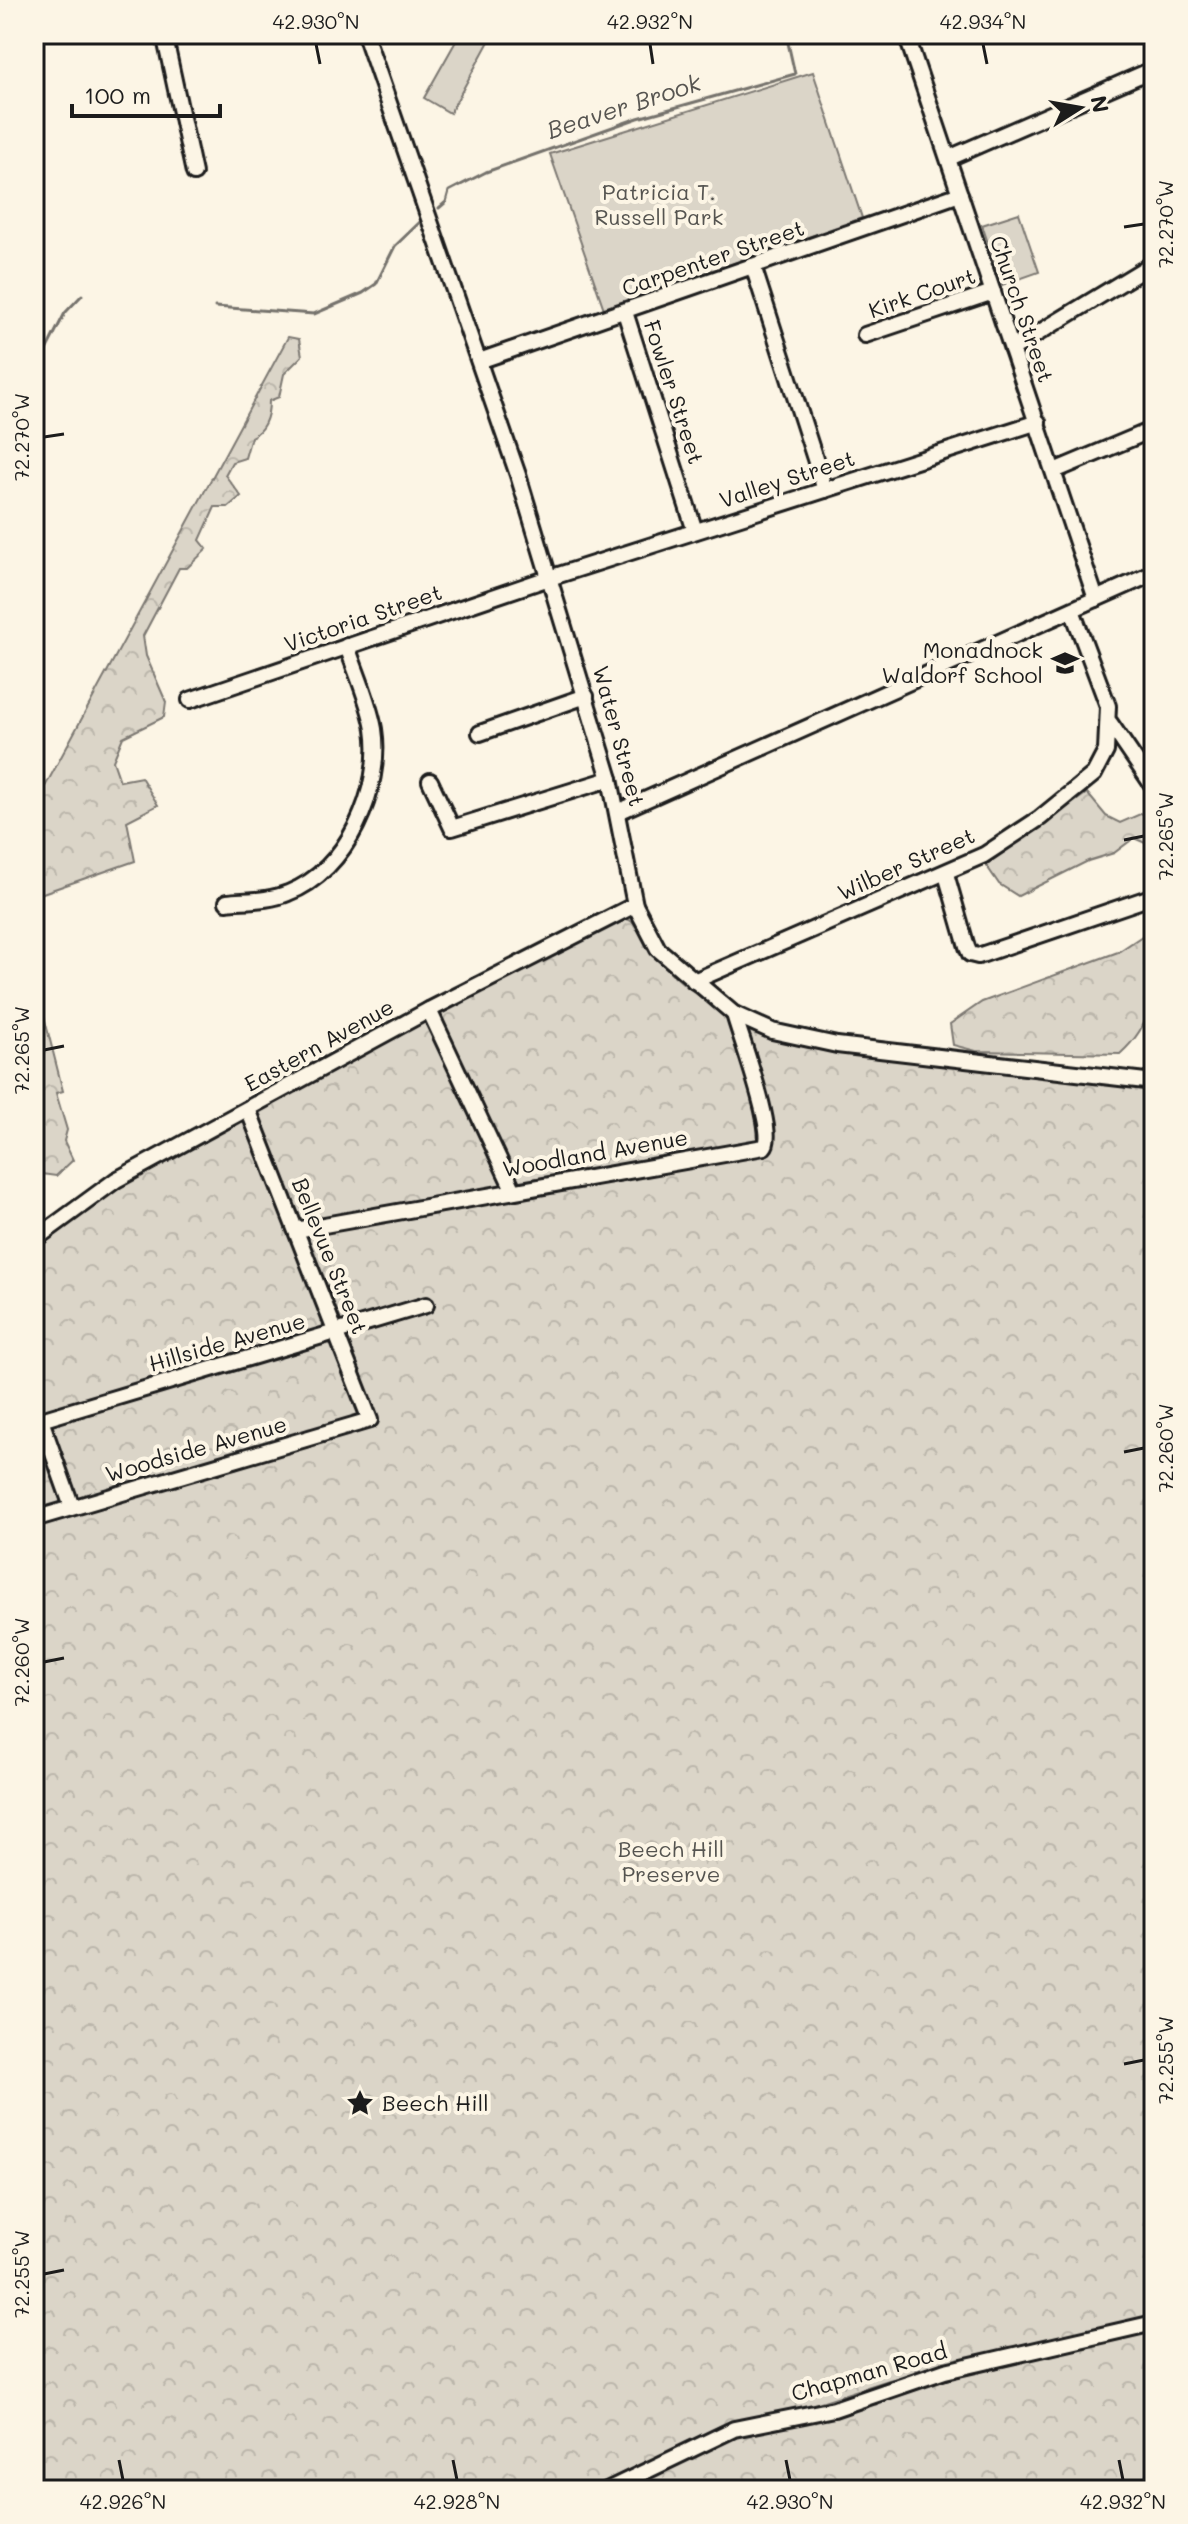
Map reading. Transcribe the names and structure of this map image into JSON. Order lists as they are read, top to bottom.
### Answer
{
  "streets": {
    "street": [
      "Carpenter Street",
      "Kirk Court",
      "Church Street",
      "Fowler Street",
      "Valley Street",
      "Victoria Street",
      "Water Street",
      "Wilber Street",
      "Eastern Avenue",
      "Woodland Avenue",
      "Bellevue Street",
      "Hillside Avenue",
      "Woodside Avenue",
      "Chapman Road"
    ]
  },
  "crossings": [
    ["Carpenter Street", "Church Street"],
    ["Carpenter Street", "Fowler Street"],
    ["Carpenter Street", "Water Street"],
    ["Kirk Court", "Church Street"],
    ["Church Street", "Valley Street"],
    ["Fowler Street", "Valley Street"],
    ["Valley Street", "Victoria Street"],
    ["Valley Street", "Water Street"],
    ["Victoria Street", "Water Street"],
    ["Water Street", "Wilber Street"],
    ["Water Street", "Eastern Avenue"],
    ["Water Street", "Woodland Avenue"],
    ["Eastern Avenue", "Bellevue Street"],
    ["Woodland Avenue", "Bellevue Street"],
    ["Bellevue Street", "Hillside Avenue"],
    ["Bellevue Street", "Woodside Avenue"]
  ],
  "water": ["Beaver Brook"],
  "parks": ["Patricia T. Russell Park", "Beech Hill Preserve"],
  "places": {
    "school or university": ["Monadnock Waldorf School"],
    "place": ["Beech Hill"]
  },
  "scale_bar": "100 m",
  "north": "right",
  "coordinates": [
    "42.930°N",
    "42.932°N",
    "42.934°N",
    "72.270°W",
    "72.265°W",
    "72.260°W",
    "72.255°W",
    "42.926°N",
    "42.928°N"
  ]
}
